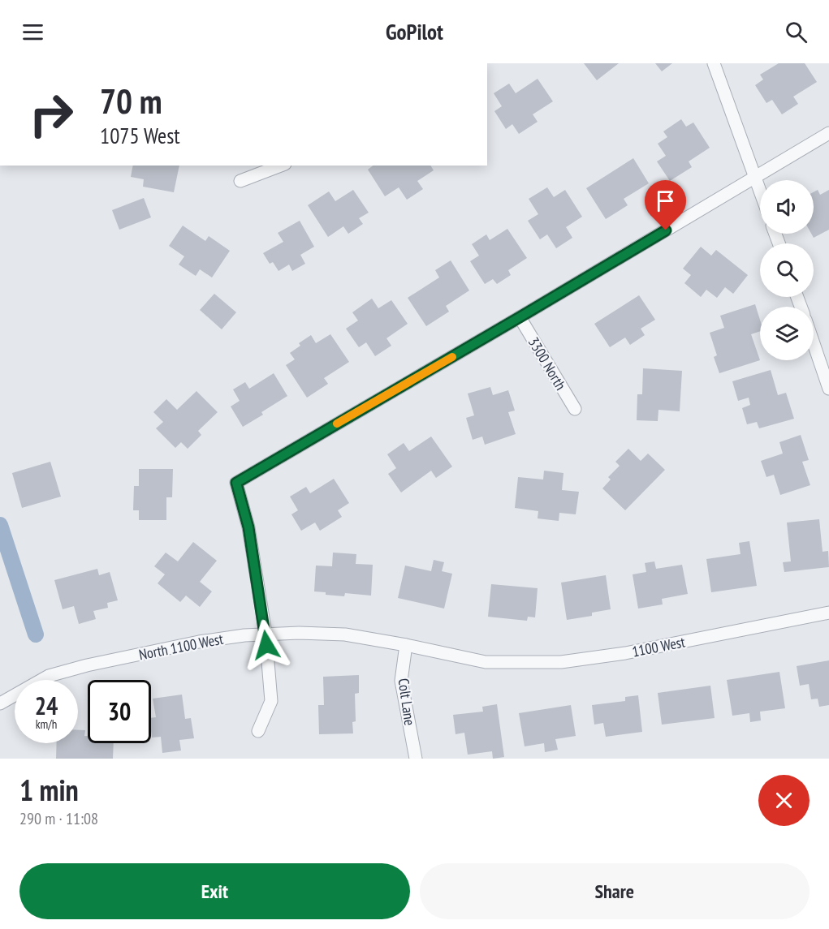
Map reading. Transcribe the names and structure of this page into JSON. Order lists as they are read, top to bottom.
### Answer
{
  "streets": {
    "street": [
      "3300 North",
      "North 1100 West",
      "1100 West",
      "Colt Lane"
    ]
  },
  "crossings": [
    ["North 1100 West", "1100 West"],
    ["North 1100 West", "Colt Lane"]
  ],
  "page": {
    "header": "GoPilot",
    "turn": ["70 m", "1075 West"],
    "speed": "24 km/h",
    "limit": "30",
    "heading": ["1 min", "290 m · 11:08"],
    "buttons": ["Exit", "Share"]
  }
}
